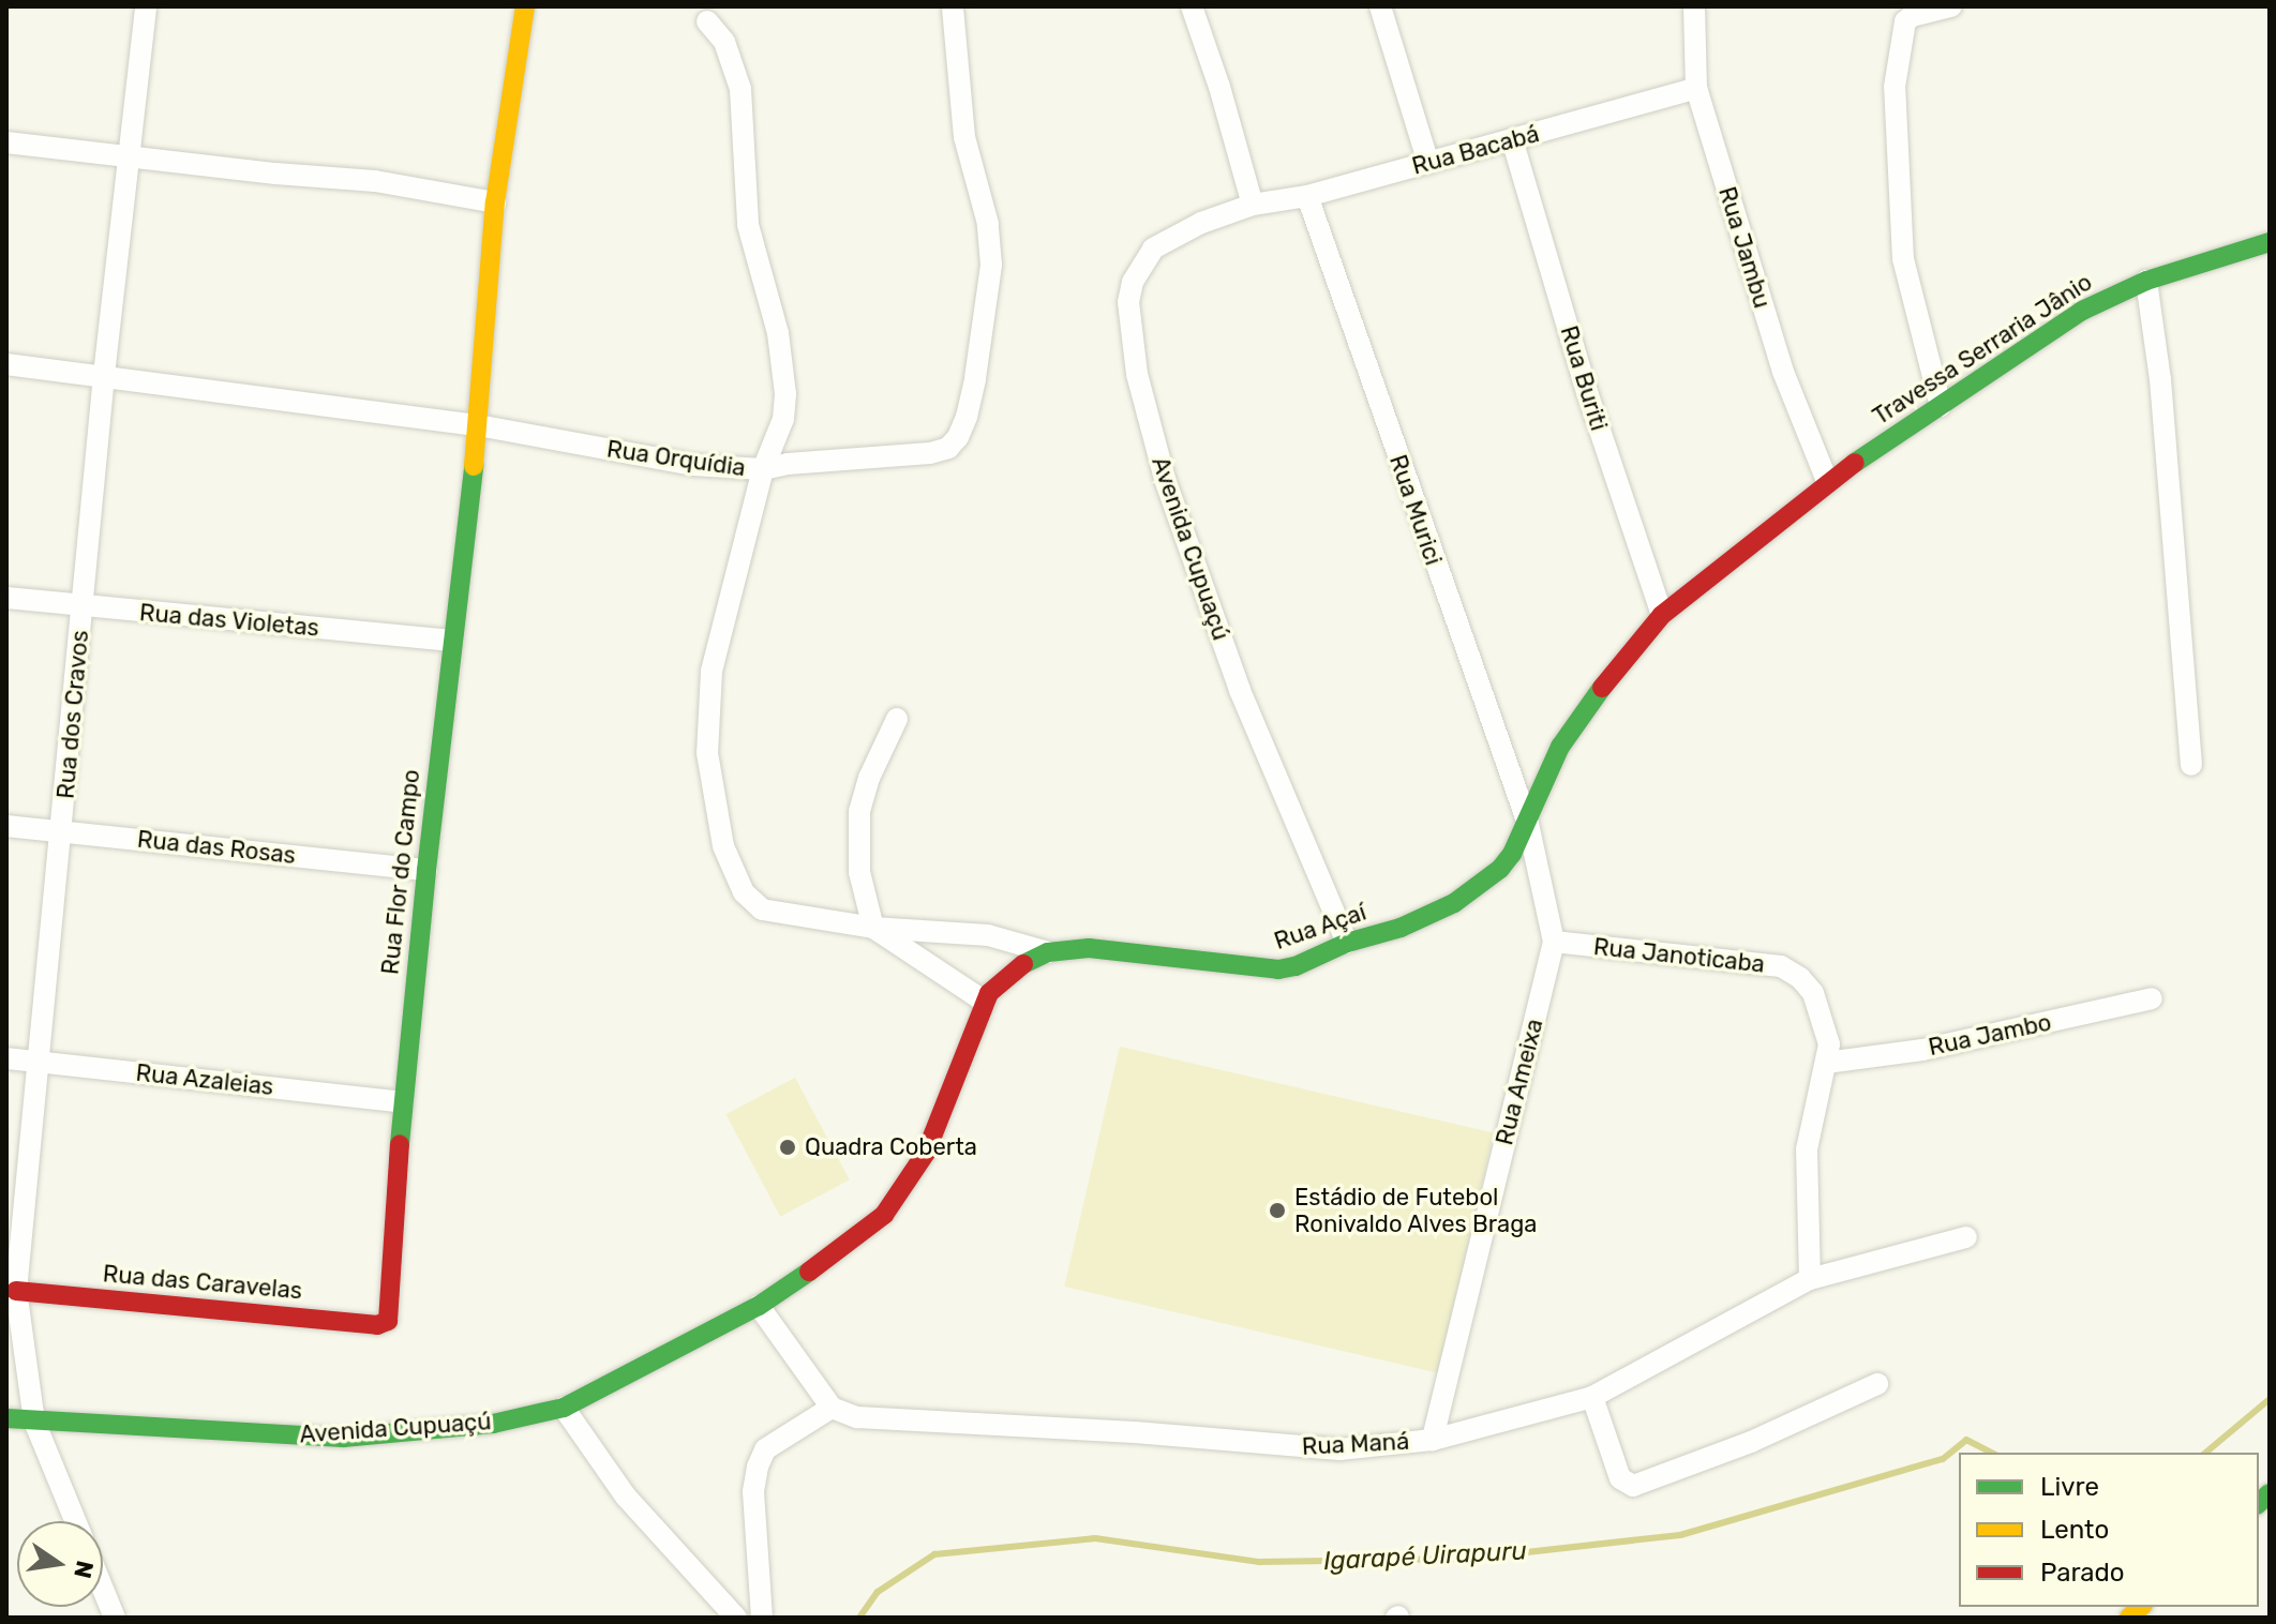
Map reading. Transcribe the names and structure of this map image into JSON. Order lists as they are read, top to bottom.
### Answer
{
  "streets": {
    "main road": [
      "Travessa Serraria Jânio",
      "Avenida Cupuaçú",
      "Rua Flor do Campo",
      "Rua Açaí",
      "Rua das Caravelas"
    ],
    "street": [
      "Rua Bacabá",
      "Rua Jambu",
      "Rua Buriti",
      "Rua Orquídia",
      "Rua Murici",
      "Rua das Violetas",
      "Rua dos Cravos",
      "Rua das Rosas",
      "Rua Janoticaba",
      "Rua Jambo",
      "Rua Azaleias",
      "Rua Ameixa",
      "Rua Maná"
    ]
  },
  "crossings": [
    ["Rua Bacabá", "Rua Jambu"],
    ["Rua Bacabá", "Rua Buriti"],
    ["Rua Bacabá", "Rua Murici"],
    ["Rua Bacabá", "Avenida Cupuaçú"],
    ["Rua Jambu", "Travessa Serraria Jânio"],
    ["Rua Jambu", "Rua Açaí"],
    ["Travessa Serraria Jânio", "Rua Açaí"],
    ["Rua Buriti", "Rua Açaí"],
    ["Rua Orquídia", "Rua dos Cravos"],
    ["Rua Orquídia", "Rua Flor do Campo"],
    ["Rua Murici", "Rua Açaí"],
    ["Rua Murici", "Rua Ameixa"],
    ["Avenida Cupuaçú", "Rua dos Cravos"],
    ["Avenida Cupuaçú", "Rua Açaí"],
    ["Rua das Violetas", "Rua dos Cravos"],
    ["Rua das Violetas", "Rua Flor do Campo"],
    ["Rua dos Cravos", "Rua das Rosas"],
    ["Rua dos Cravos", "Rua Azaleias"],
    ["Rua dos Cravos", "Rua das Caravelas"],
    ["Rua das Rosas", "Rua Flor do Campo"],
    ["Rua Flor do Campo", "Rua Azaleias"],
    ["Rua Flor do Campo", "Rua das Caravelas"],
    ["Rua Açaí", "Rua Ameixa"],
    ["Rua Janoticaba", "Rua Jambo"],
    ["Rua Janoticaba", "Rua Ameixa"],
    ["Rua Janoticaba", "Rua Maná"],
    ["Rua Ameixa", "Rua Maná"]
  ],
  "water": ["Igarapé Uirapuru"],
  "places": ["Quadra Coberta", "Estádio de Futebol Ronivaldo Alves Braga"],
  "legend": ["Livre", "Lento", "Parado"],
  "north": "right"
}
